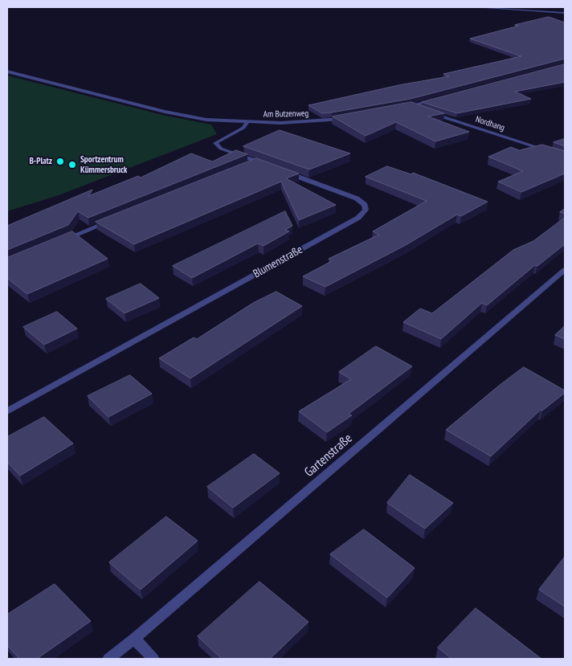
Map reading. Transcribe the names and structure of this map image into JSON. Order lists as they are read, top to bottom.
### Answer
{
  "streets": {
    "street": [
      "Am Butzenweg",
      "Nordhang",
      "Blumenstraße",
      "Gartenstraße"
    ]
  },
  "crossings": [
    ["Am Butzenweg", "Blumenstraße"]
  ],
  "places": ["B-Platz", "Sportzentrum Kümmersbruck"]
}
